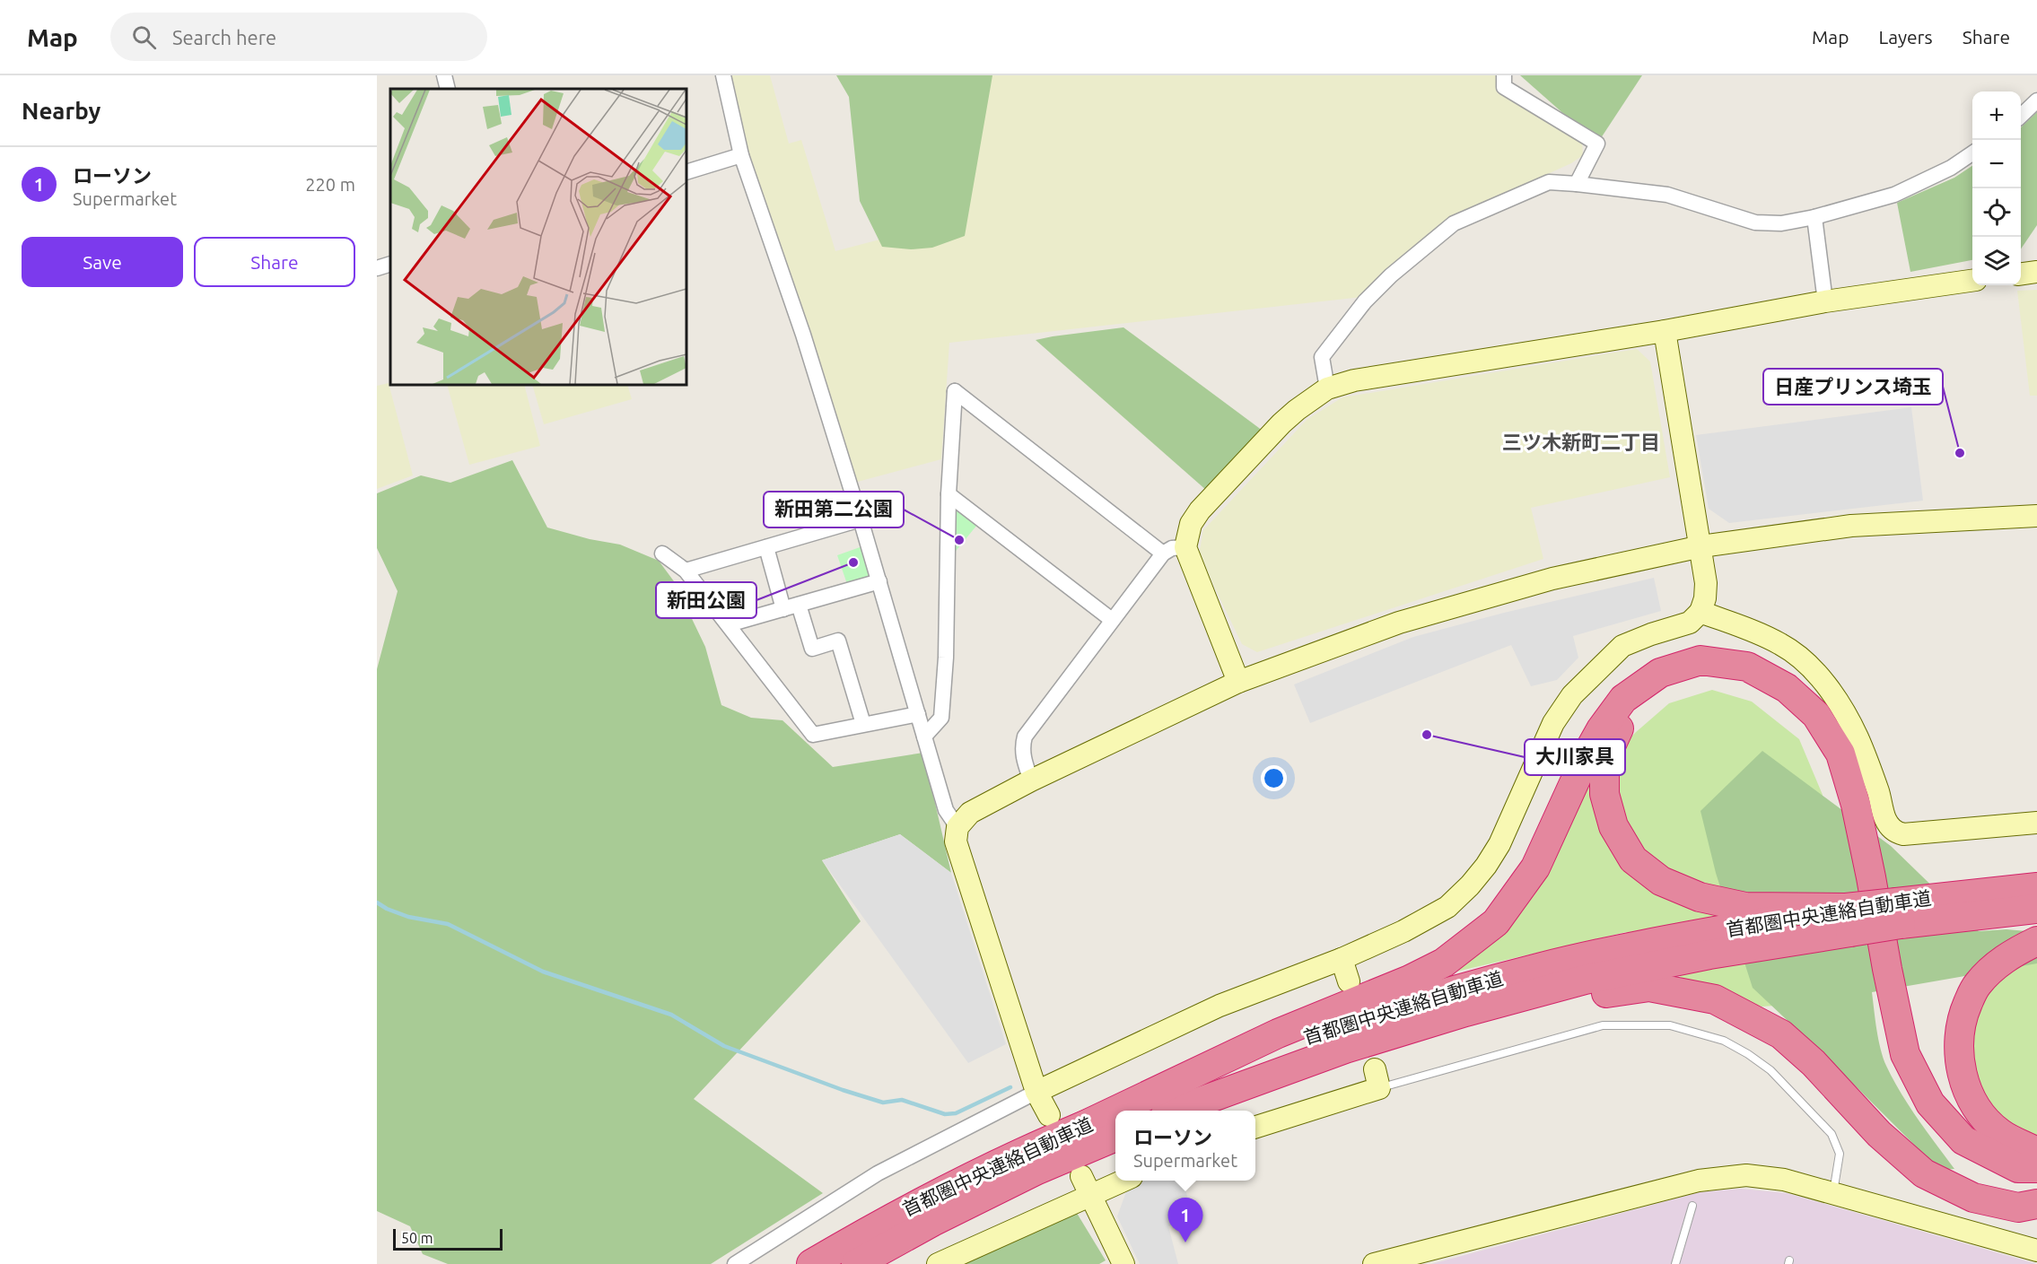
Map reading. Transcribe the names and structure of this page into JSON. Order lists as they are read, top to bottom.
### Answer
{
  "streets": {
    "highway": ["首都圏中央連絡自動車道"]
  },
  "districts": ["三ツ木新町二丁目"],
  "places": [
    "日産プリンス埼玉",
    "新田第二公園",
    "新田公園",
    "大川家具"
  ],
  "scale_bar": "50 m",
  "page": {
    "header": "Map",
    "search": "Search here",
    "nav": ["Map", "Layers", "Share"],
    "heading": "Nearby",
    "map_buttons": ["+", "−"],
    "list": [
      {
        "mark": "1",
        "name": "ローソン",
        "note": "Supermarket",
        "value": "220 m"
      }
    ],
    "buttons": ["Save", "Share"],
    "popup": ["ローソン", "Supermarket"],
    "pins": "1",
    "scale": "50 m"
  }
}
